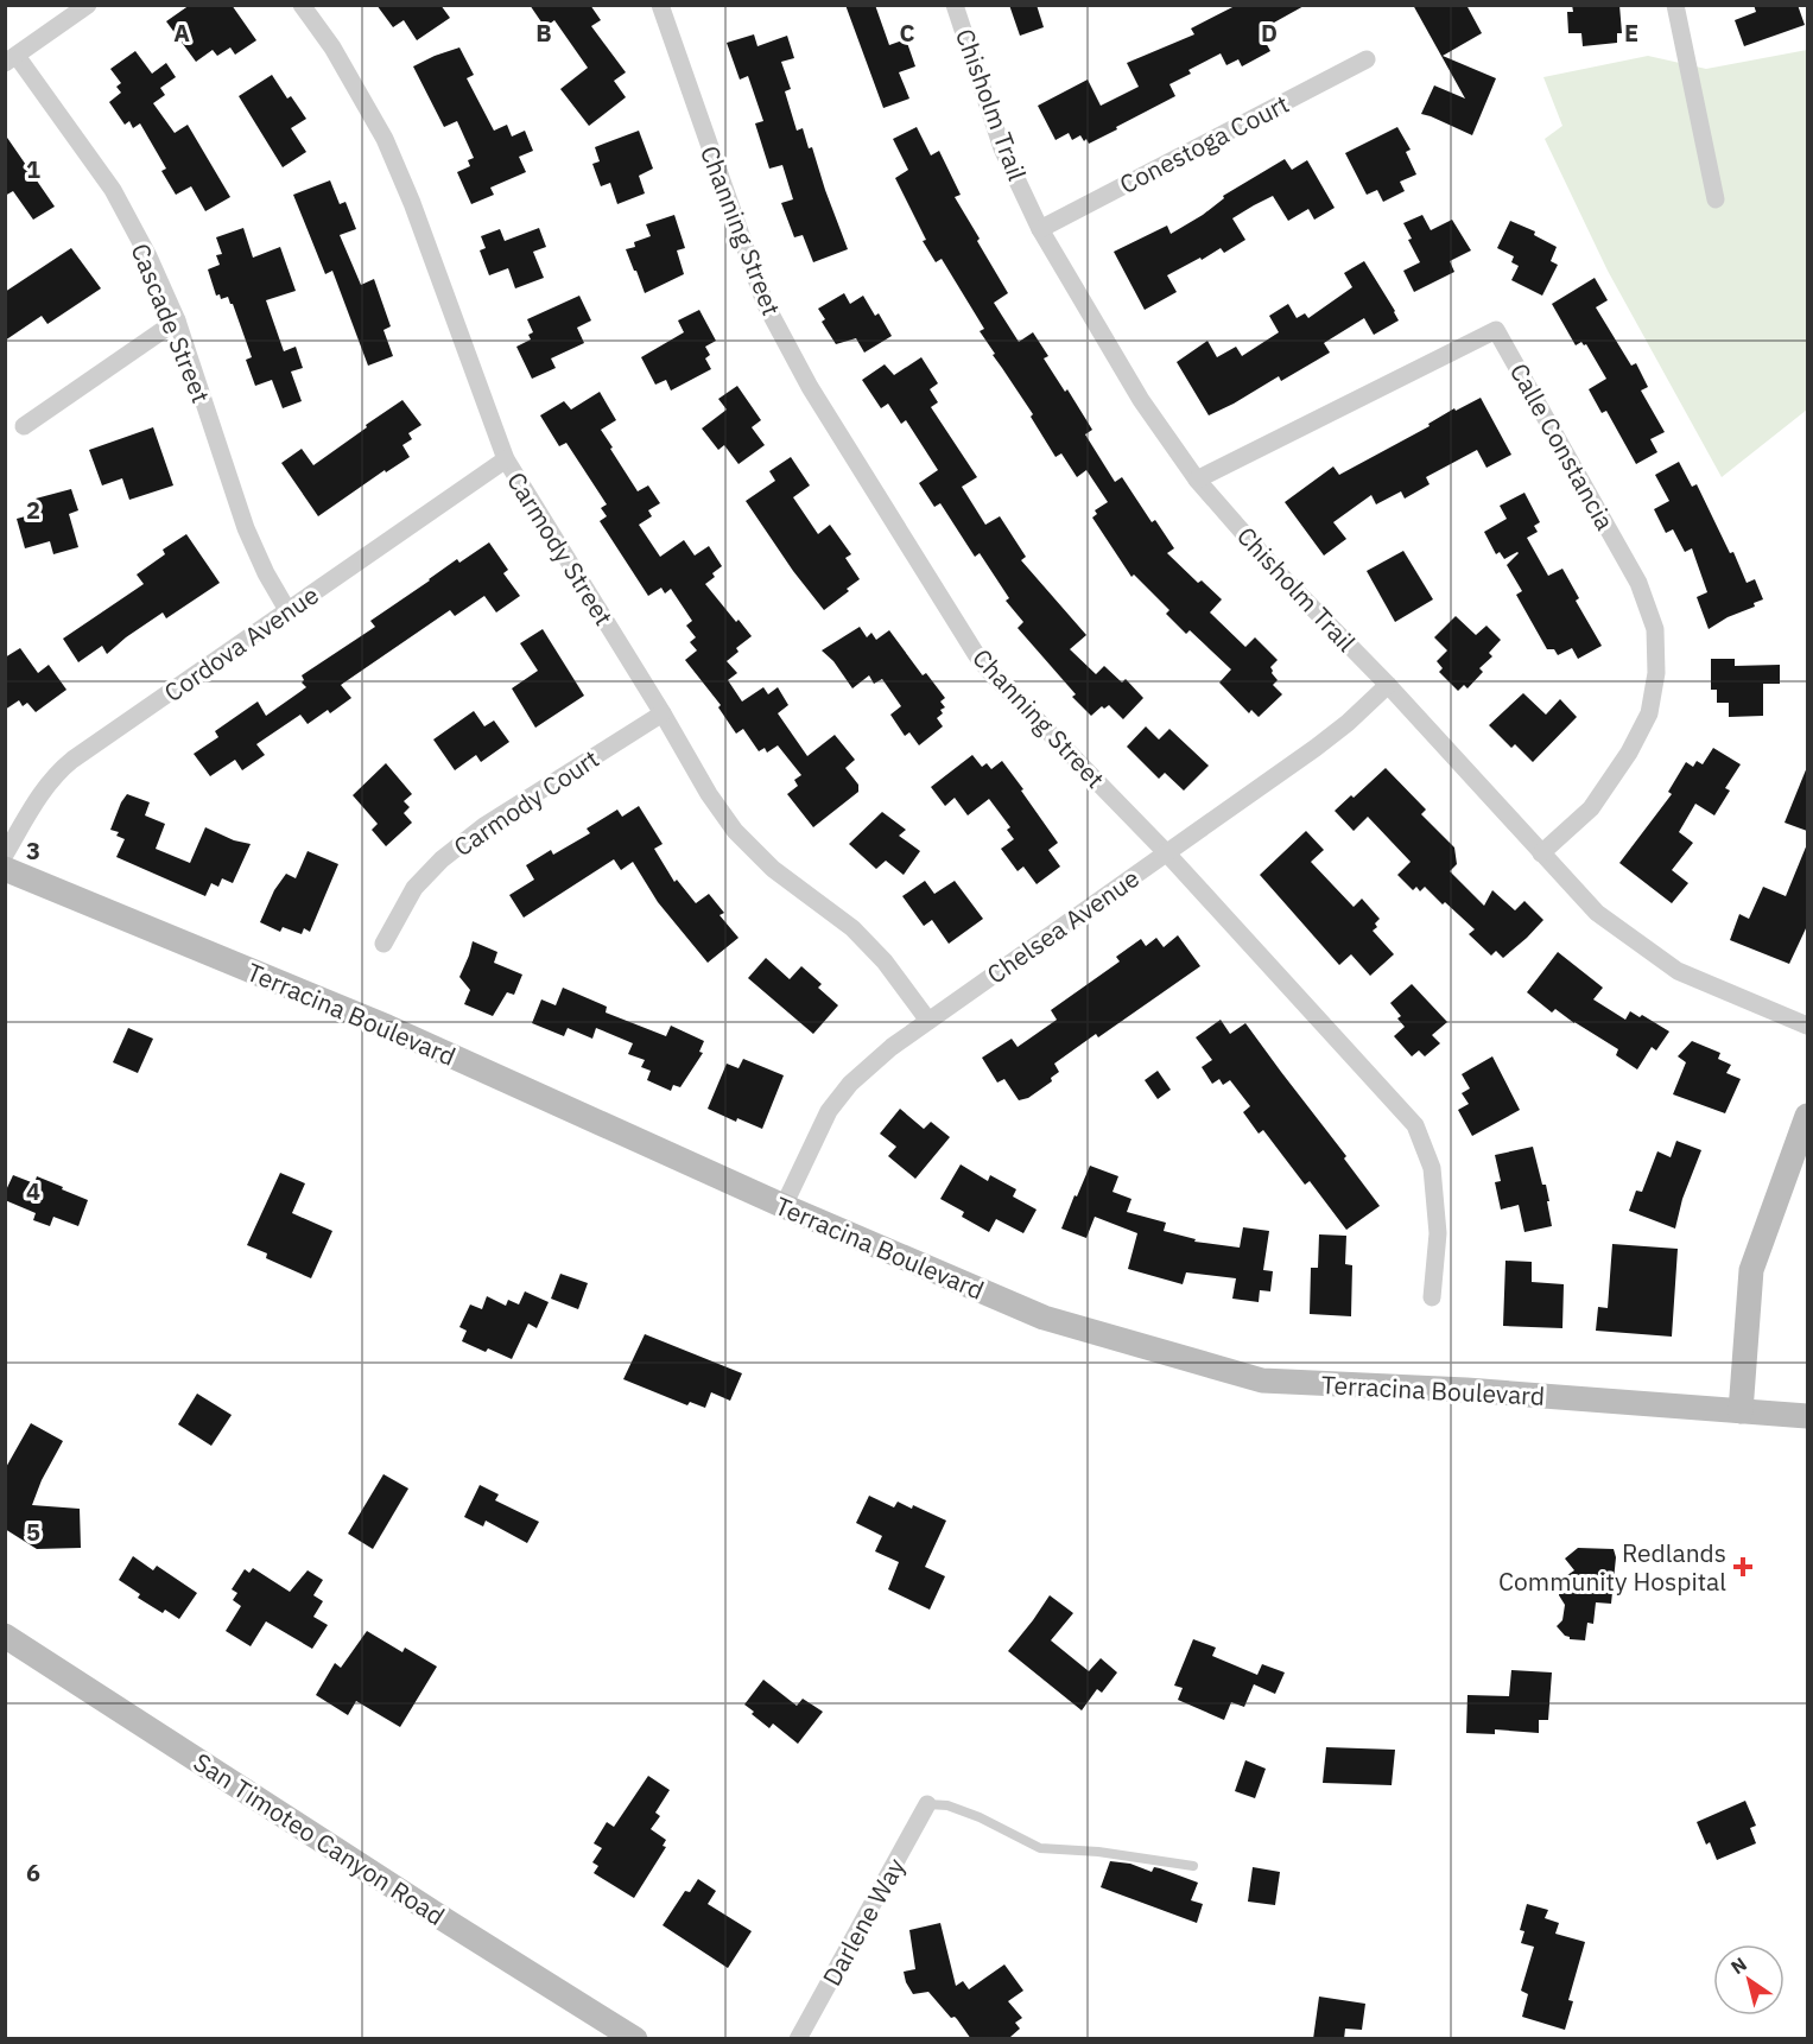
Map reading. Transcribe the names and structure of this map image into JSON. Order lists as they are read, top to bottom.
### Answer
{
  "streets": {
    "main road": ["Terracina Boulevard", "San Timoteo Canyon Road"],
    "street": [
      "Chisholm Trail",
      "Conestoga Court",
      "Channing Street",
      "Cascade Street",
      "Calle Constancia",
      "Carmody Street",
      "Cordova Avenue",
      "Carmody Court",
      "Chelsea Avenue",
      "Darlene Way"
    ]
  },
  "crossings": [
    ["Chisholm Trail", "Conestoga Court"],
    ["Chisholm Trail", "Calle Constancia"],
    ["Chisholm Trail", "Chelsea Avenue"],
    ["Channing Street", "Chelsea Avenue"],
    ["Cascade Street", "Cordova Avenue"],
    ["Carmody Street", "Cordova Avenue"],
    ["Carmody Street", "Carmody Court"],
    ["Carmody Street", "Chelsea Avenue"],
    ["Chelsea Avenue", "Terracina Boulevard"]
  ],
  "places": {
    "health": ["Redlands Community Hospital"]
  },
  "north": "top left",
  "grid": {
    "columns": [
      "A",
      "B",
      "C",
      "D",
      "E"
    ],
    "rows": [
      "1",
      "2",
      "3",
      "4",
      "5",
      "6"
    ]
  }
}
